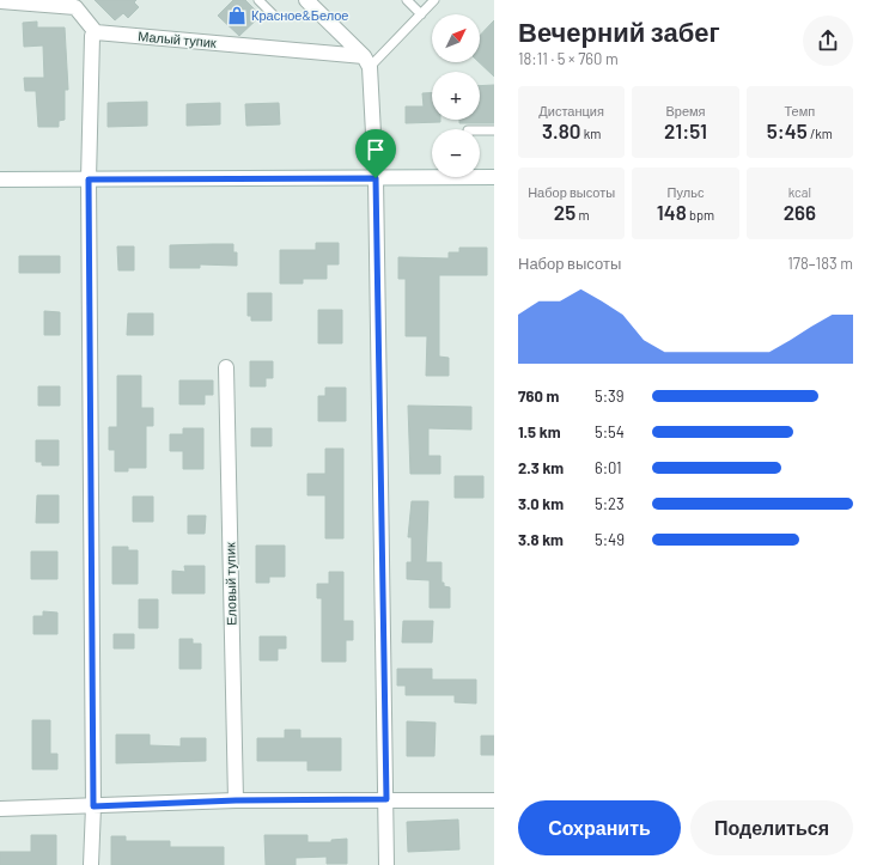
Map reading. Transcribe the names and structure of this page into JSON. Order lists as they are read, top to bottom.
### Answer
{
  "streets": {
    "street": ["Малый тупик", "Еловый тупик"]
  },
  "places": {
    "shop": ["Красное&Белое"]
  },
  "north": "top right",
  "page": {
    "heading": ["Вечерний забег", "18:11 · 5 × 760 m"],
    "map_buttons": ["+", "−"],
    "stats": [
      ["Дистанция", "3.80 km"],
      ["Время", "21:51"],
      ["Темп", "5:45 /km"],
      ["Набор высоты", "25 m"],
      ["Пульс", "148 bpm"],
      ["kcal", "266"]
    ],
    "chart": ["Набор высоты", "178–183 m"],
    "list": [
      {
        "name": "760 m",
        "note": "5:39"
      },
      {
        "name": "1.5 km",
        "note": "5:54"
      },
      {
        "name": "2.3 km",
        "note": "6:01"
      },
      {
        "name": "3.0 km",
        "note": "5:23"
      },
      {
        "name": "3.8 km",
        "note": "5:49"
      }
    ],
    "buttons": ["Сохранить", "Поделиться"]
  }
}
